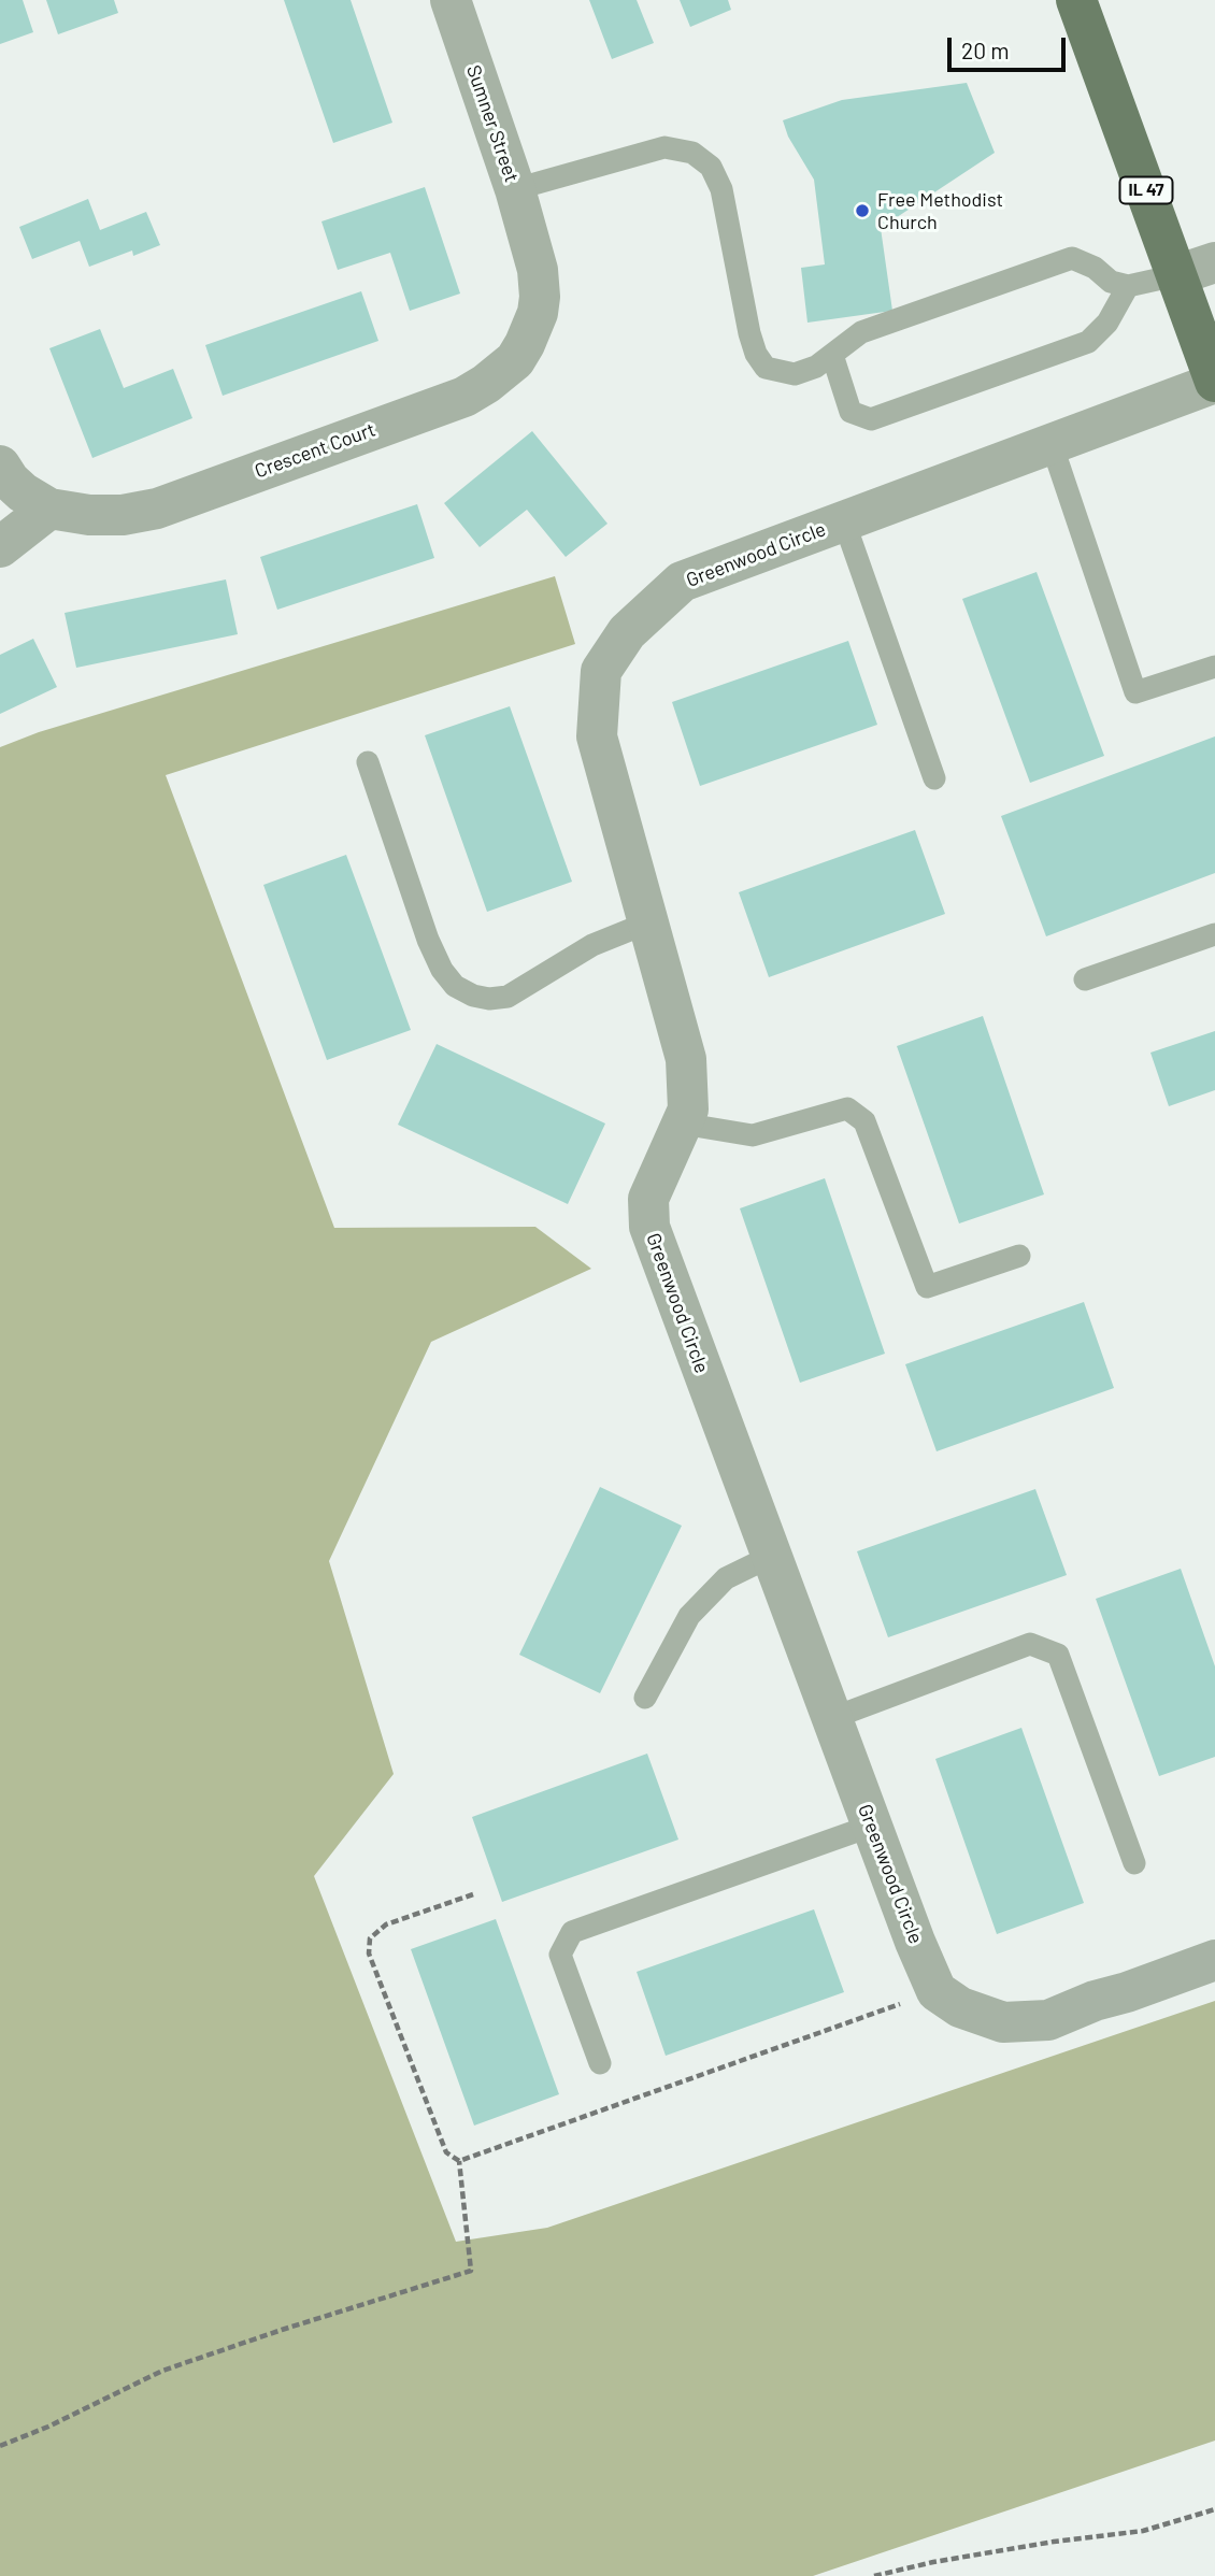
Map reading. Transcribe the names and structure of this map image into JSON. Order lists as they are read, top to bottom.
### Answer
{
  "streets": {
    "main road": ["IL 47"],
    "street": ["Sumner Street", "Crescent Court", "Greenwood Circle"]
  },
  "crossings": [
    ["Sumner Street", "Crescent Court"],
    ["IL 47", "Greenwood Circle"]
  ],
  "places": ["Free Methodist Church"],
  "scale_bar": "20 m"
}
